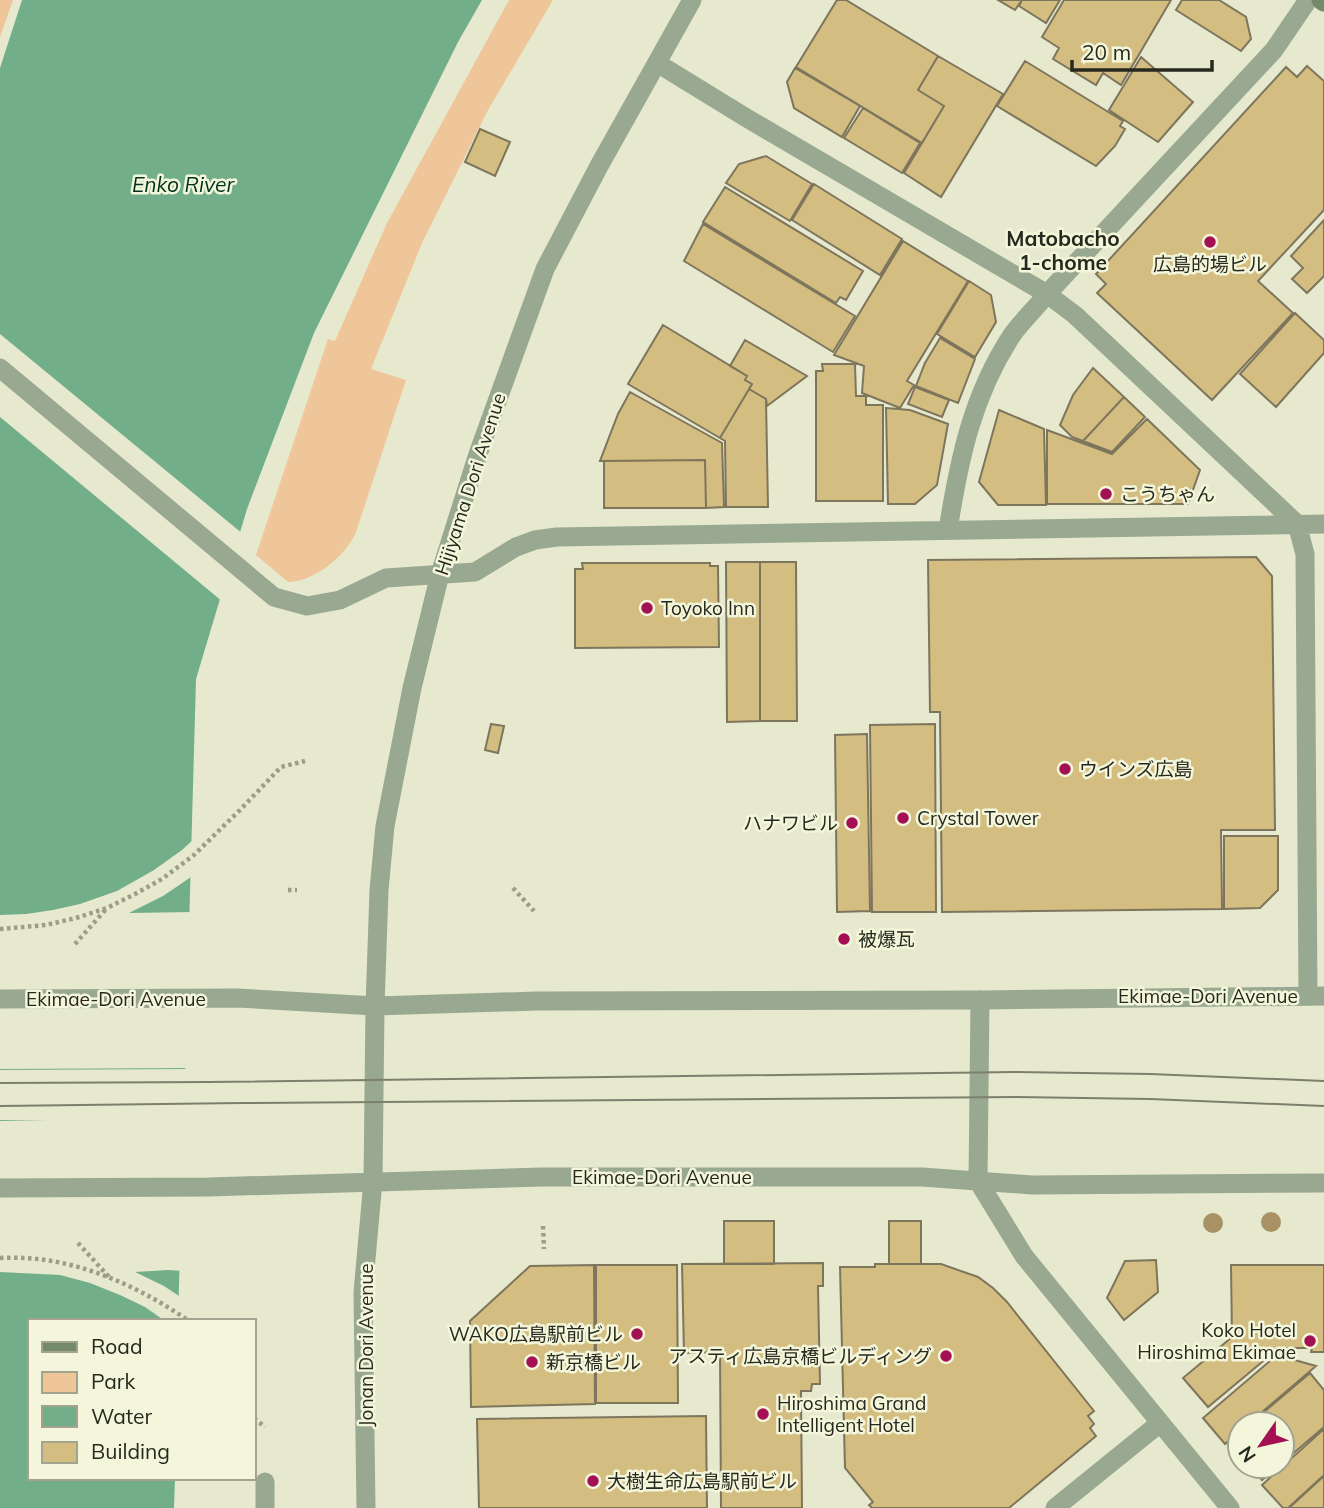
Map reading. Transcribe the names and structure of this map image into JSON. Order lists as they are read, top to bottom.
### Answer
{
  "streets": {
    "street": ["Hijiyama Dori Avenue", "Ekimae-Dori Avenue", "Jonan Dori Avenue"]
  },
  "crossings": [
    ["Hijiyama Dori Avenue", "Ekimae-Dori Avenue"],
    ["Hijiyama Dori Avenue", "Jonan Dori Avenue"],
    ["Ekimae-Dori Avenue", "Jonan Dori Avenue"]
  ],
  "districts": ["Matobacho 1-chome"],
  "water": ["Enko River"],
  "places": [
    "広島的場ビル",
    "こうちゃん",
    "Toyoko Inn",
    "ウインズ広島",
    "Crystal Tower",
    "ハナワビル",
    "被爆瓦",
    "WAKO広島駅前ビル",
    "Koko Hotel Hiroshima Ekimae",
    "アスティ広島京橋ビルディング",
    "新京橋ビル",
    "Hiroshima Grand Intelligent Hotel",
    "大樹生命広島駅前ビル"
  ],
  "legend": [
    "Road",
    "Park",
    "Water",
    "Building"
  ],
  "scale_bar": "20 m",
  "north": "bottom left"
}
